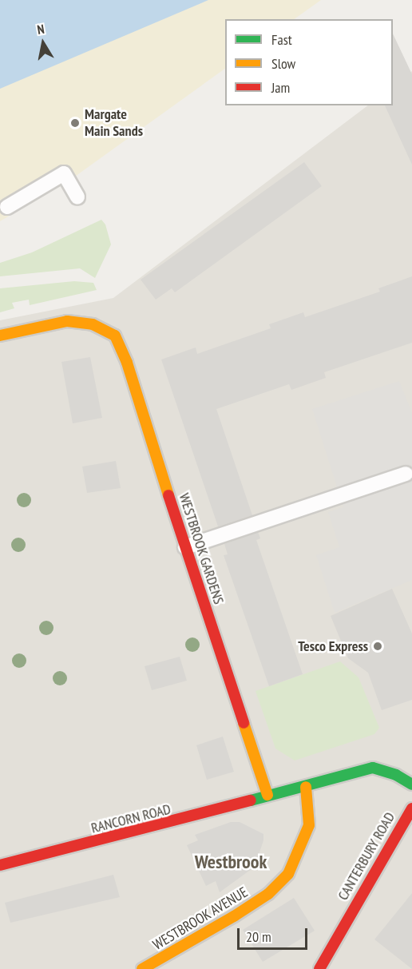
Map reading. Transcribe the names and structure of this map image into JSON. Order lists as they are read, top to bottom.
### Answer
{
  "streets": {
    "main road": [
      "WESTBROOK GARDENS",
      "RANCORN ROAD",
      "CANTERBURY ROAD",
      "WESTBROOK AVENUE"
    ]
  },
  "crossings": [
    ["WESTBROOK GARDENS", "RANCORN ROAD"]
  ],
  "districts": ["Westbrook"],
  "places": ["Margate Main Sands", "Tesco Express"],
  "legend": ["Fast", "Slow", "Jam"],
  "scale_bar": "20 m",
  "north": "top"
}
